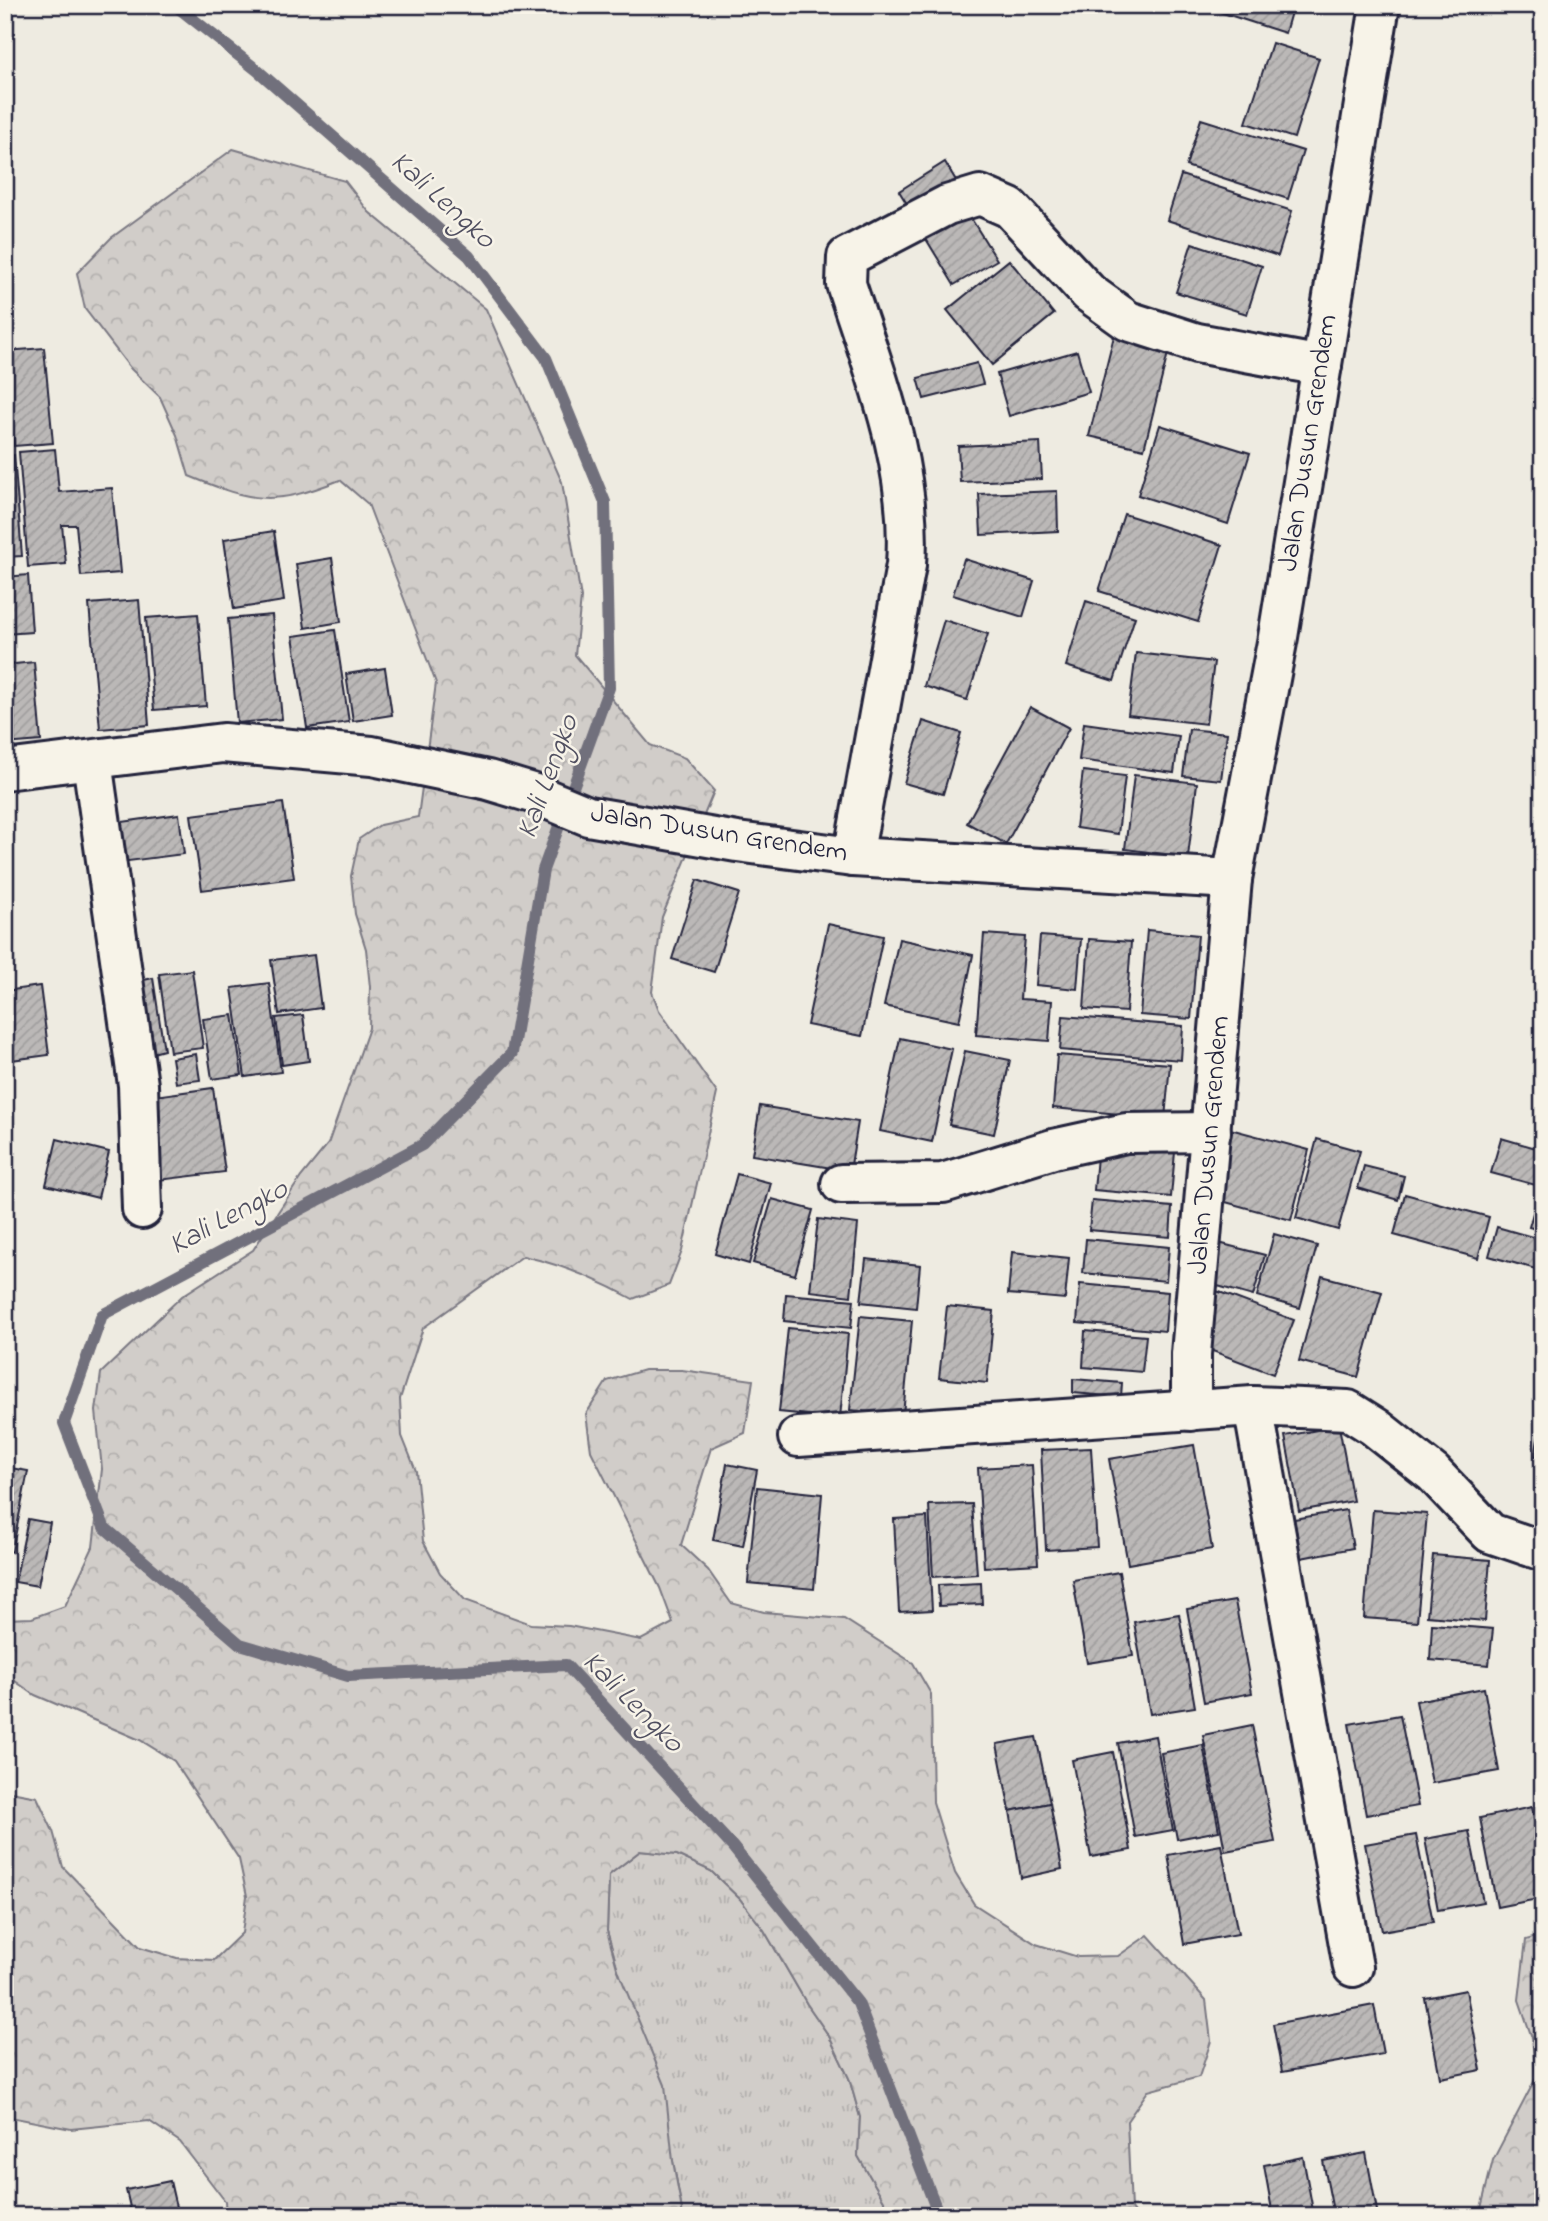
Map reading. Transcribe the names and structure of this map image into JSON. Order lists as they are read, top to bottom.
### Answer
{
  "streets": {
    "street": ["Jalan Dusun Grendem"]
  },
  "water": ["Kali Lengko"]
}
